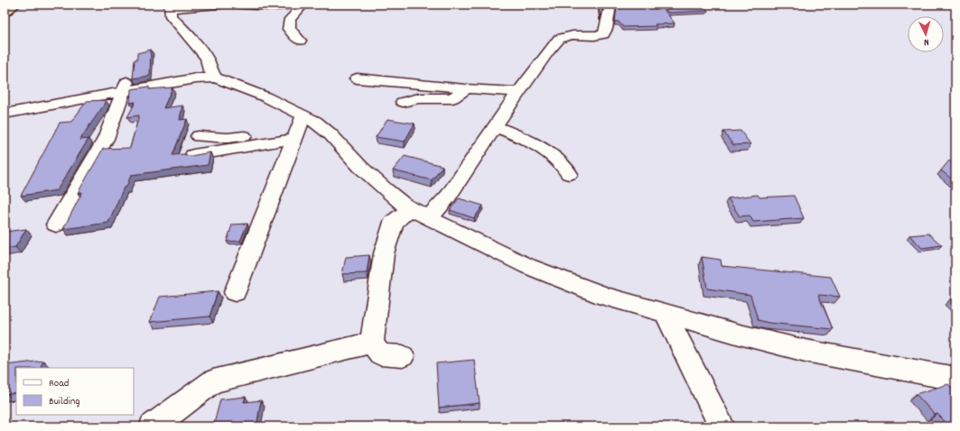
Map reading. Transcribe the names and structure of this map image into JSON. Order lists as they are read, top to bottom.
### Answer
{
  "legend": ["Road", "Building"],
  "north": "bottom"
}
